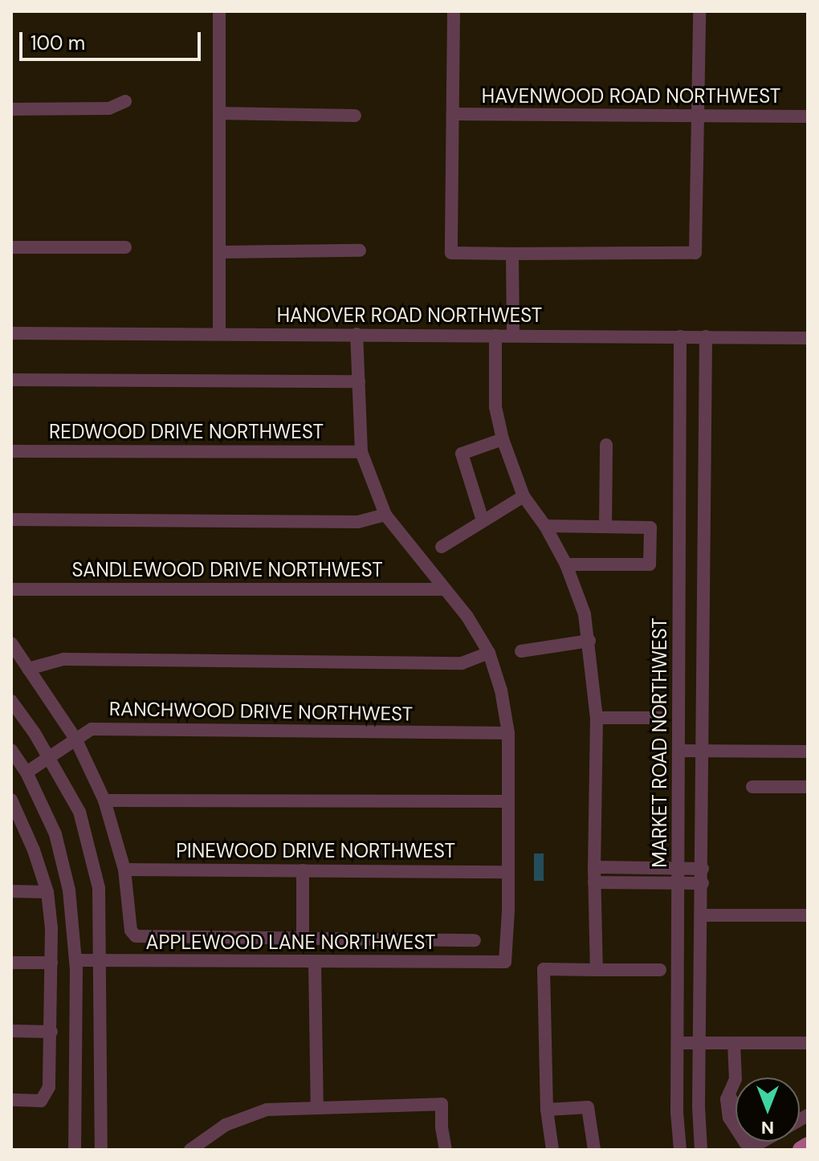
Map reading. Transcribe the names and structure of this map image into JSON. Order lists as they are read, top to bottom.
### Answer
{
  "streets": {
    "street": [
      "HAVENWOOD ROAD NORTHWEST",
      "HANOVER ROAD NORTHWEST",
      "REDWOOD DRIVE NORTHWEST",
      "SANDLEWOOD DRIVE NORTHWEST",
      "RANCHWOOD DRIVE NORTHWEST",
      "MARKET ROAD NORTHWEST",
      "PINEWOOD DRIVE NORTHWEST",
      "APPLEWOOD LANE NORTHWEST"
    ]
  },
  "crossings": [
    ["HANOVER ROAD NORTHWEST", "MARKET ROAD NORTHWEST"],
    ["PINEWOOD DRIVE NORTHWEST", "APPLEWOOD LANE NORTHWEST"]
  ],
  "scale_bar": "100 m",
  "north": "bottom"
}
